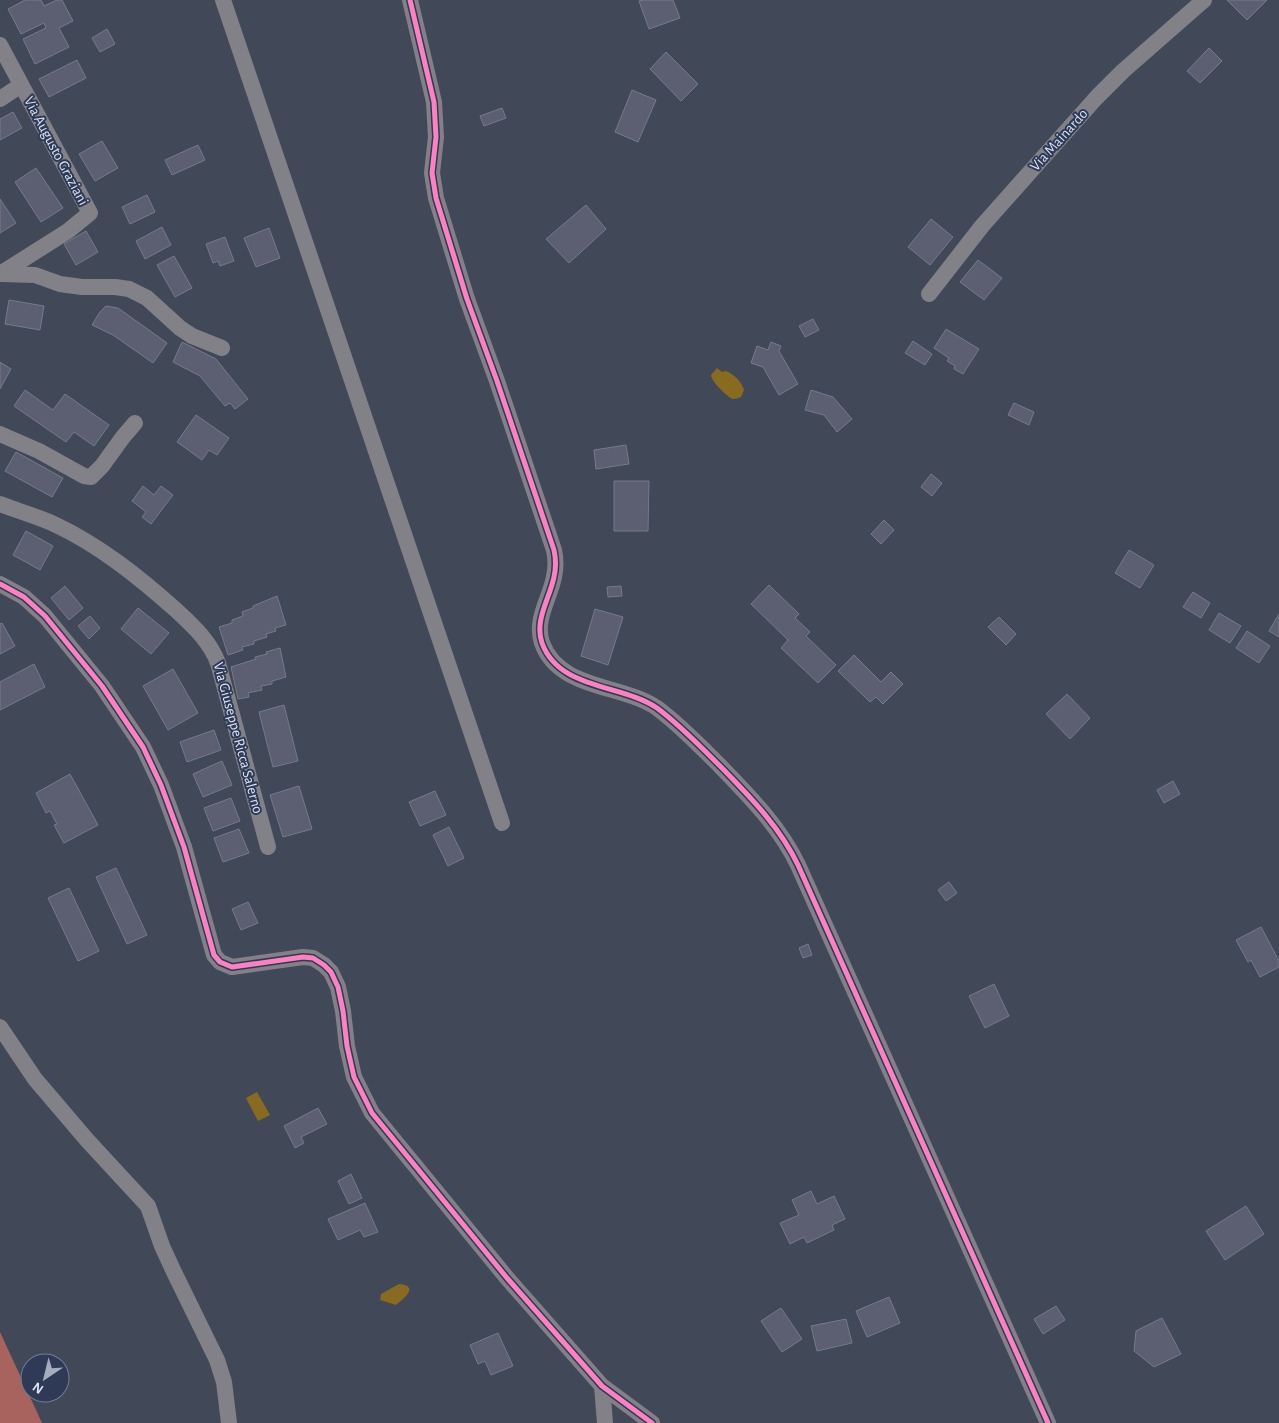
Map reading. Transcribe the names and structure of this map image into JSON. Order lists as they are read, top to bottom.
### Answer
{
  "streets": {
    "street": ["Via Mainardo", "Via Augusto Graziani", "Via Giuseppe Ricca Salerno"]
  },
  "north": "bottom left"
}
